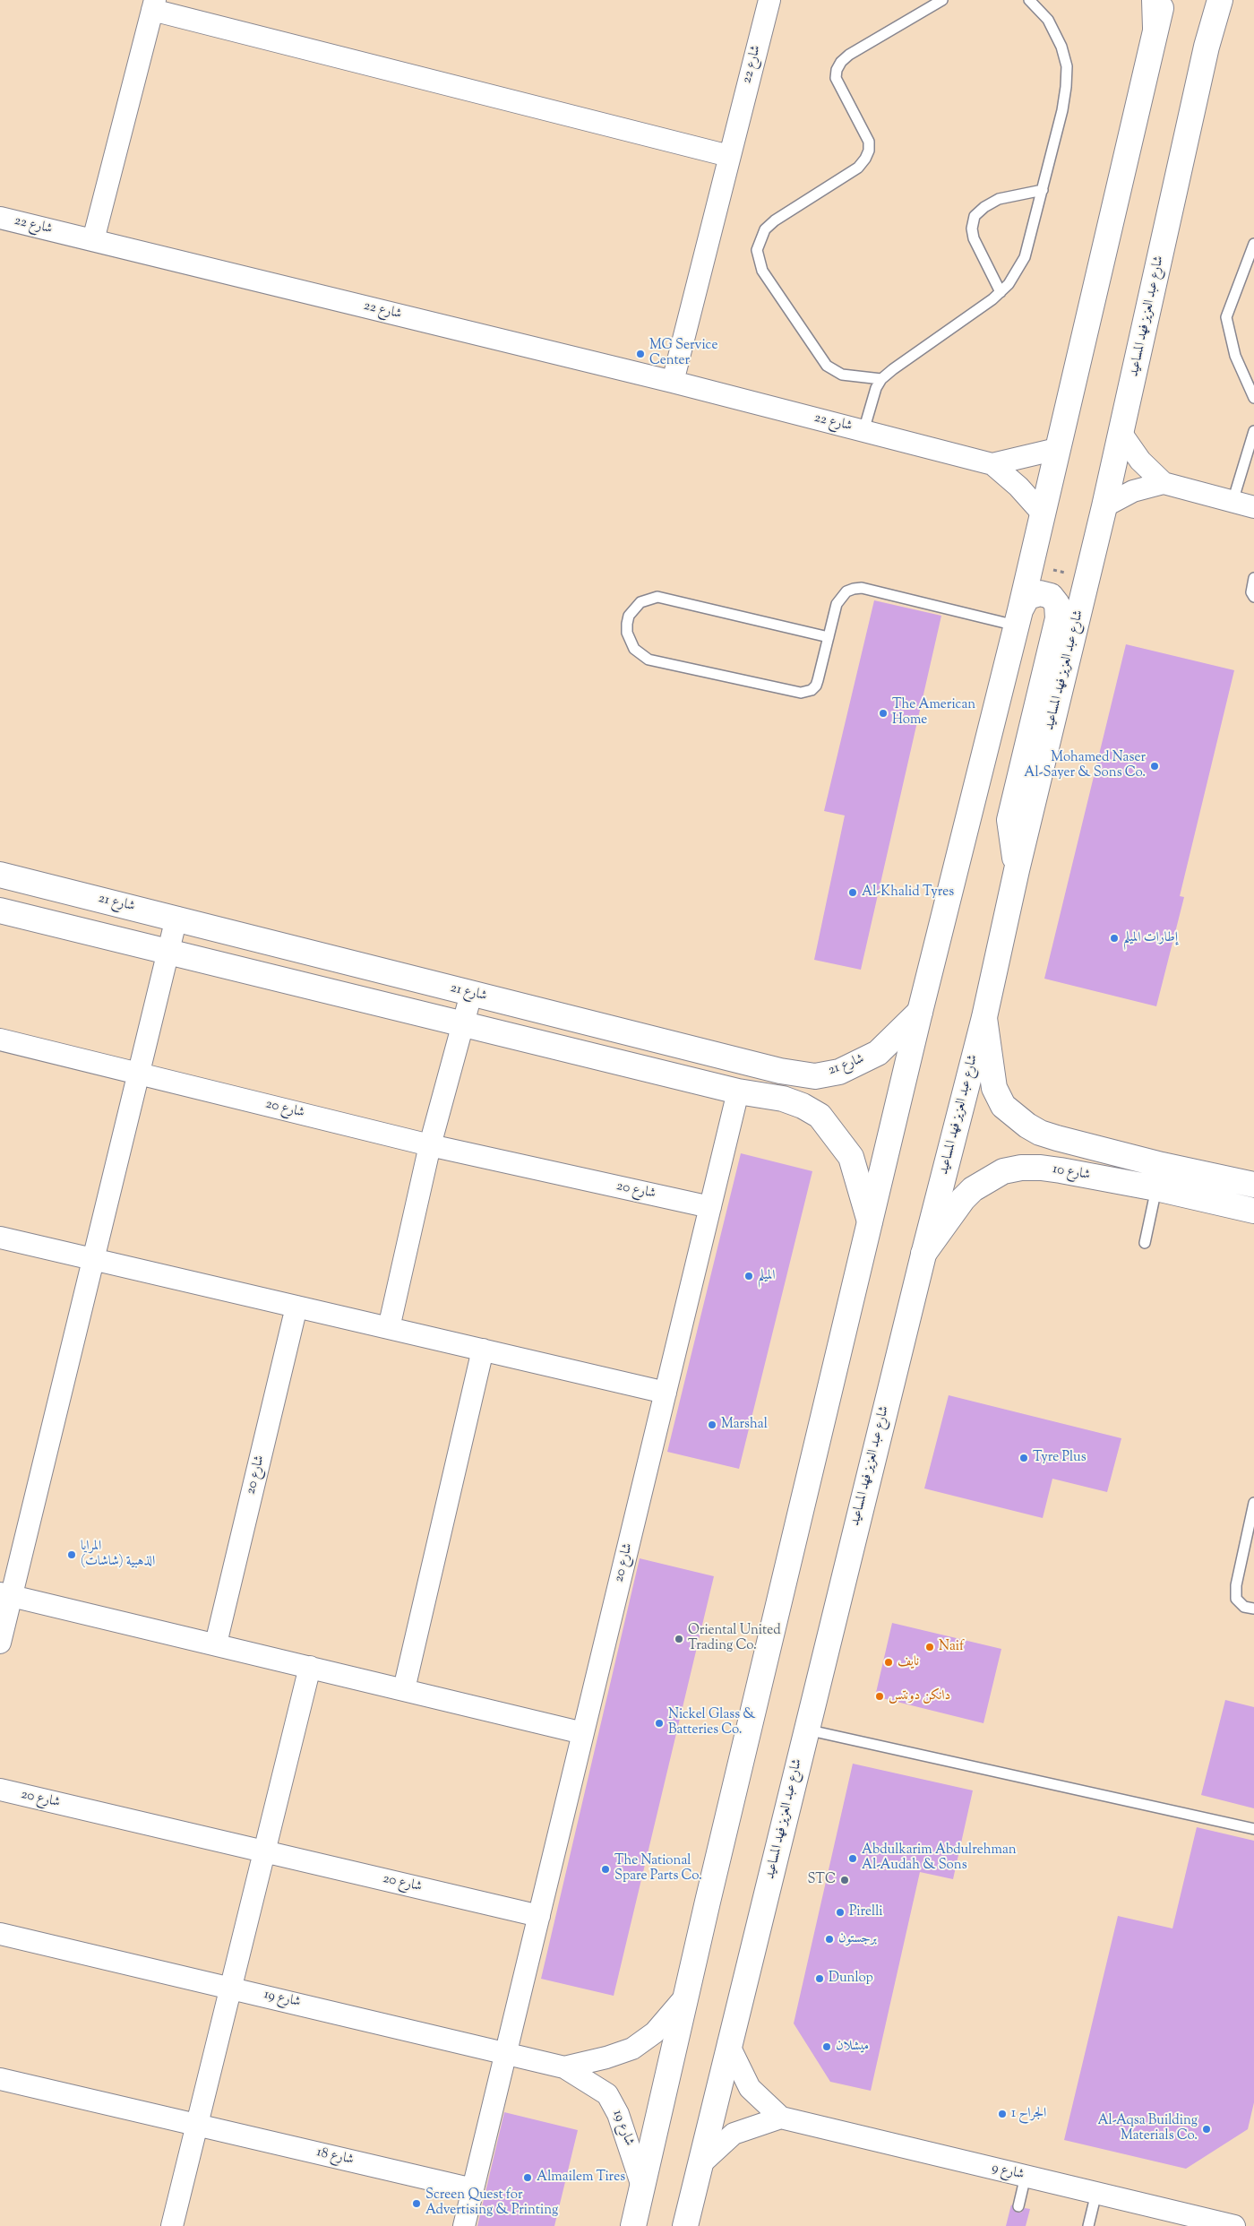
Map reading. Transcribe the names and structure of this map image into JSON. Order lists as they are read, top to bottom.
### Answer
{
  "streets": {
    "main road": ["شارع عبد العزيز فهد المساعيد", "شارع 21", "شارع 10"],
    "street": [
      "شارع 22",
      "شارع 20",
      "شارع 19",
      "شارع 18",
      "شارع 9"
    ]
  },
  "crossings": [
    ["شارع عبد العزيز فهد المساعيد", "شارع 10"],
    ["شارع 20", "شارع 19"]
  ],
  "places": [
    "MG Service Center",
    "The American Home",
    "Mohamed Naser Al-Sayer & Sons Co.",
    "Al-Khalid Tyres",
    "إطارات الميلم",
    "الميلم",
    "Marshal",
    "Tyre Plus",
    "المرايا الذهبية (شاشات)",
    "Oriental United Trading Co.",
    "Naif",
    "نايف",
    "دانكن دونتس",
    "Nickel Glass & Batteries Co.",
    "Abdulkarim Abdulrehman Al-Audah & Sons",
    "The National Spare Parts Co.",
    "STC",
    "Pirelli",
    "برجستون",
    "Dunlop",
    "ميشلان",
    "الجراح 1",
    "Al-Aqsa Building Materials Co.",
    "Almailem Tires",
    "Screen Quest for Advertising & Printing"
  ]
}
